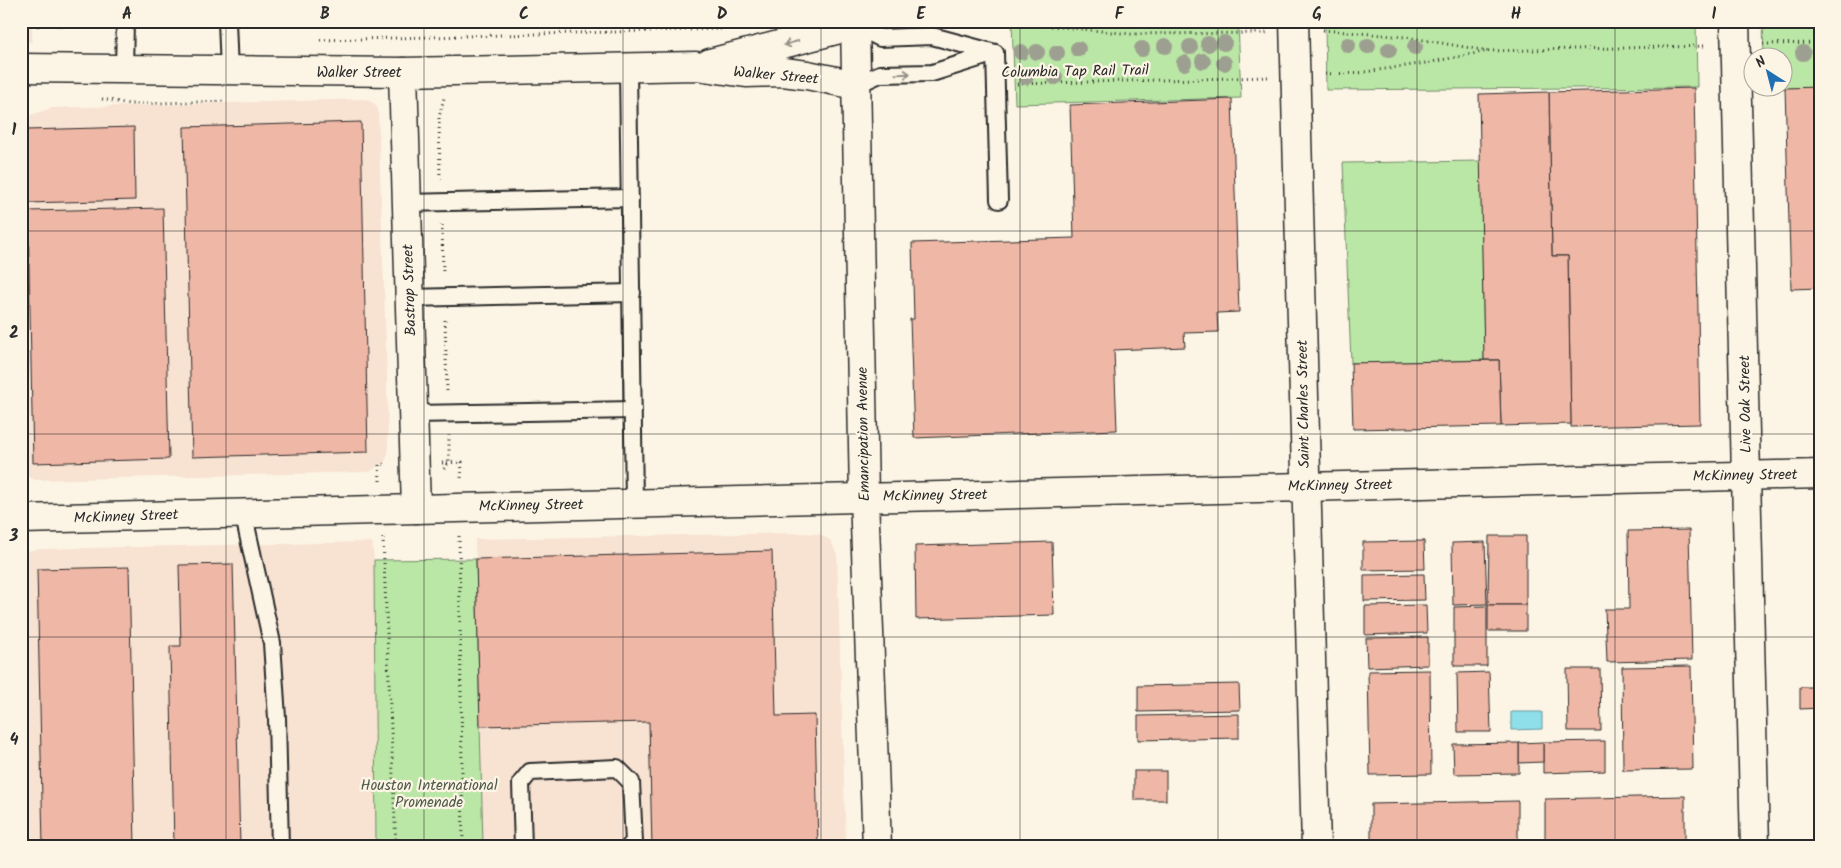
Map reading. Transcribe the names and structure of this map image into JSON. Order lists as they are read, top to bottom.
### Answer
{
  "streets": {
    "street": [
      "Walker Street",
      "Bastrop Street",
      "Saint Charles Street",
      "Live Oak Street",
      "Emancipation Avenue",
      "McKinney Street"
    ],
    "path": ["Columbia Tap Rail Trail"]
  },
  "crossings": [
    ["Walker Street", "Bastrop Street"],
    ["Walker Street", "Emancipation Avenue"],
    ["Bastrop Street", "McKinney Street"],
    ["Saint Charles Street", "McKinney Street"],
    ["Live Oak Street", "McKinney Street"],
    ["Emancipation Avenue", "McKinney Street"]
  ],
  "parks": ["Houston International Promenade"],
  "north": "top left",
  "grid": {
    "columns": [
      "A",
      "B",
      "C",
      "D",
      "E",
      "F",
      "G",
      "H",
      "I"
    ],
    "rows": [
      "1",
      "2",
      "3",
      "4"
    ]
  }
}
